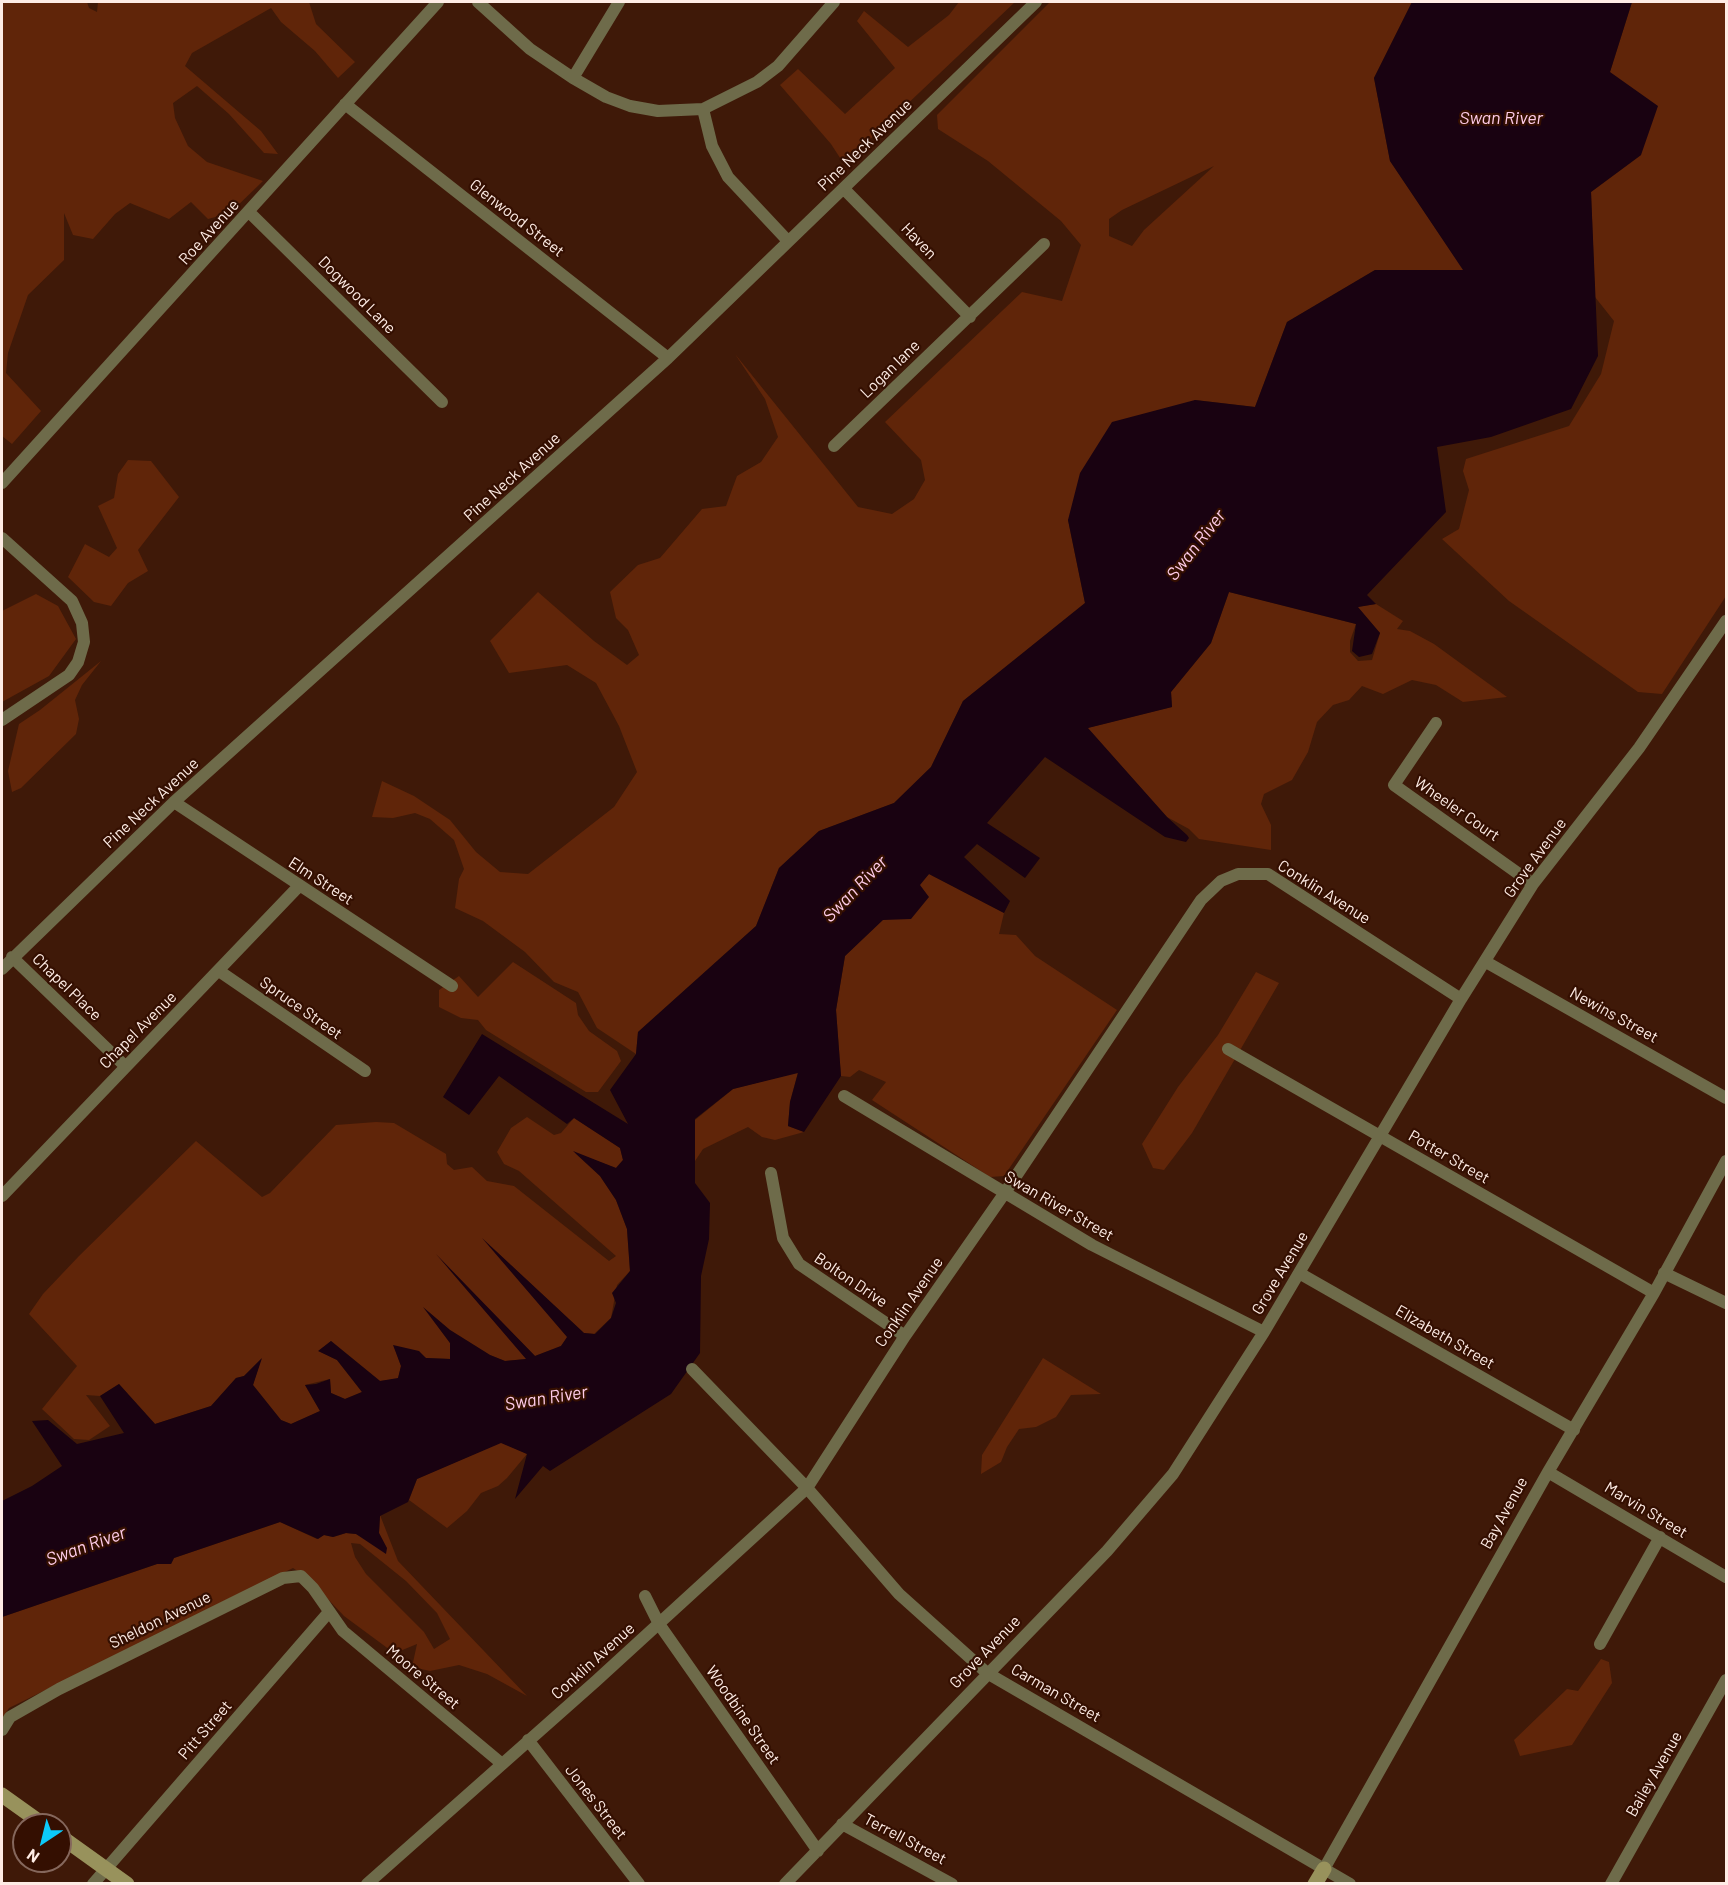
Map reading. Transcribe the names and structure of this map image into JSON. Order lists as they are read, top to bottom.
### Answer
{
  "streets": {
    "street": [
      "Pine Neck Avenue",
      "Glenwood Street",
      "Roe Avenue",
      "Haven",
      "Dogwood Lane",
      "Logan lane",
      "Wheeler Court",
      "Grove Avenue",
      "Elm Street",
      "Conklin Avenue",
      "Chapel Place",
      "Spruce Street",
      "Newins Street",
      "Chapel Avenue",
      "Potter Street",
      "Swan River Street",
      "Bolton Drive",
      "Elizabeth Street",
      "Marvin Street",
      "Bay Avenue",
      "Sheldon Avenue",
      "Moore Street",
      "Carman Street",
      "Woodbine Street",
      "Pitt Street",
      "Bailey Avenue",
      "Jones Street",
      "Terrell Street"
    ]
  },
  "crossings": [
    ["Pine Neck Avenue", "Glenwood Street"],
    ["Pine Neck Avenue", "Haven"],
    ["Pine Neck Avenue", "Elm Street"],
    ["Pine Neck Avenue", "Chapel Place"],
    ["Glenwood Street", "Roe Avenue"],
    ["Roe Avenue", "Dogwood Lane"],
    ["Haven", "Logan lane"],
    ["Wheeler Court", "Grove Avenue"],
    ["Grove Avenue", "Conklin Avenue"],
    ["Grove Avenue", "Newins Street"],
    ["Grove Avenue", "Potter Street"],
    ["Grove Avenue", "Swan River Street"],
    ["Grove Avenue", "Elizabeth Street"],
    ["Grove Avenue", "Carman Street"],
    ["Grove Avenue", "Woodbine Street"],
    ["Grove Avenue", "Terrell Street"],
    ["Elm Street", "Chapel Avenue"],
    ["Conklin Avenue", "Swan River Street"],
    ["Conklin Avenue", "Bolton Drive"],
    ["Conklin Avenue", "Moore Street"],
    ["Conklin Avenue", "Carman Street"],
    ["Conklin Avenue", "Woodbine Street"],
    ["Conklin Avenue", "Jones Street"],
    ["Chapel Place", "Chapel Avenue"],
    ["Spruce Street", "Chapel Avenue"],
    ["Potter Street", "Bay Avenue"],
    ["Elizabeth Street", "Bay Avenue"],
    ["Marvin Street", "Bay Avenue"],
    ["Bay Avenue", "Carman Street"],
    ["Sheldon Avenue", "Moore Street"],
    ["Sheldon Avenue", "Pitt Street"],
    ["Moore Street", "Pitt Street"]
  ],
  "water": ["Swan River"],
  "north": "bottom left"
}
